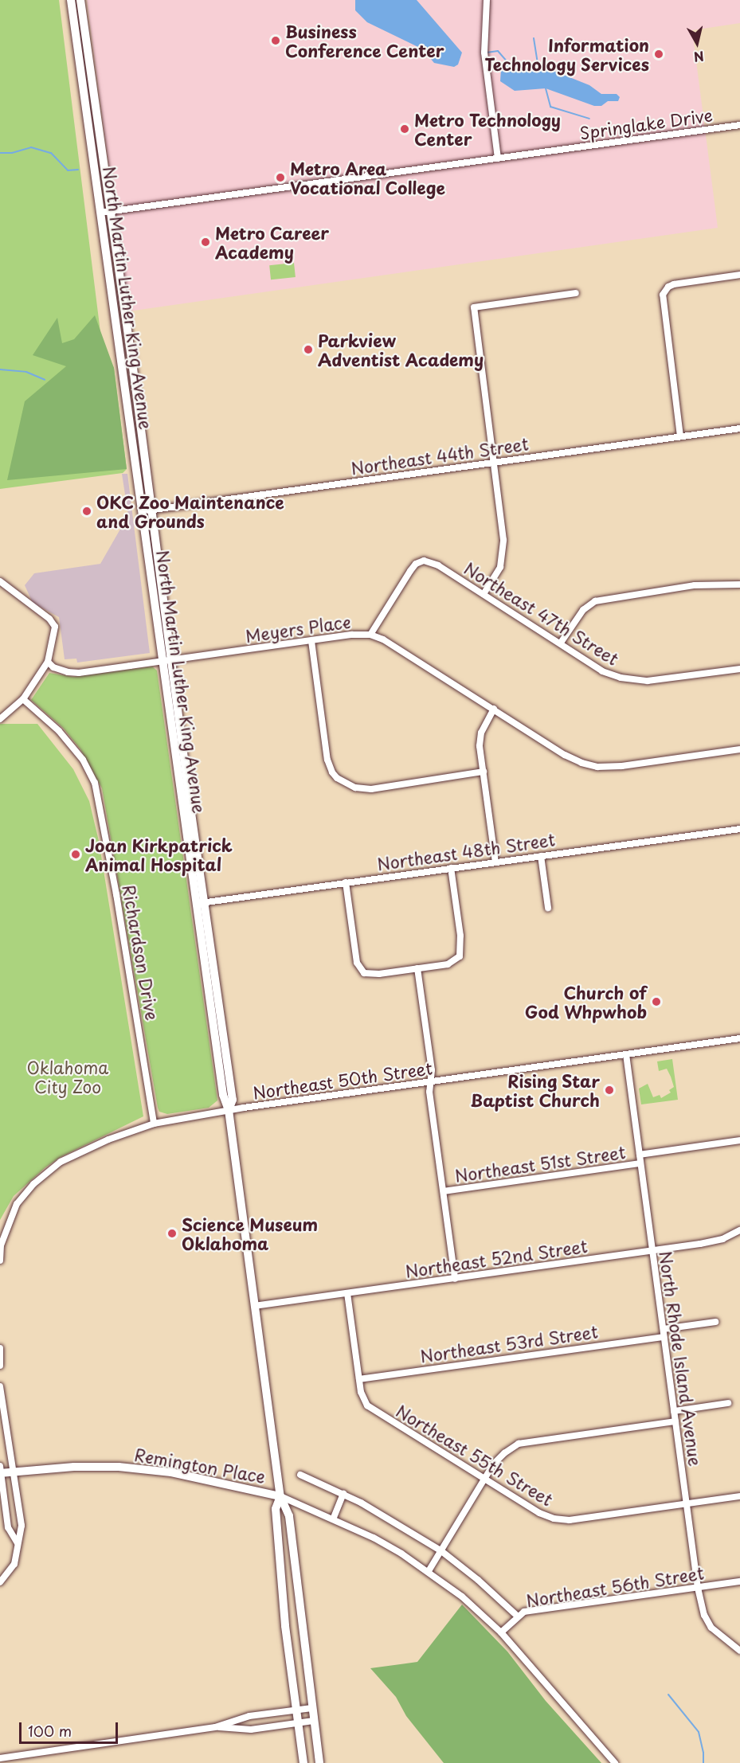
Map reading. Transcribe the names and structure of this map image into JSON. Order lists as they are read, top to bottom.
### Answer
{
  "streets": {
    "main road": ["North Martin Luther King Avenue", "Remington Place"],
    "street": [
      "Springlake Drive",
      "Northeast 44th Street",
      "Northeast 47th Street",
      "Meyers Place",
      "Northeast 48th Street",
      "Richardson Drive",
      "Northeast 50th Street",
      "Northeast 51st Street",
      "Northeast 52nd Street",
      "Northeast 53rd Street",
      "North Rhode Island Avenue",
      "Northeast 55th Street",
      "Northeast 56th Street"
    ]
  },
  "crossings": [
    ["Springlake Drive", "North Martin Luther King Avenue"],
    ["North Martin Luther King Avenue", "Northeast 44th Street"],
    ["North Martin Luther King Avenue", "Meyers Place"],
    ["North Martin Luther King Avenue", "Northeast 48th Street"],
    ["North Martin Luther King Avenue", "Northeast 50th Street"],
    ["North Martin Luther King Avenue", "Northeast 52nd Street"],
    ["North Martin Luther King Avenue", "Remington Place"],
    ["Northeast 47th Street", "Meyers Place"],
    ["Richardson Drive", "Northeast 50th Street"],
    ["Northeast 50th Street", "North Rhode Island Avenue"],
    ["Northeast 51st Street", "North Rhode Island Avenue"],
    ["Northeast 52nd Street", "North Rhode Island Avenue"],
    ["Northeast 52nd Street", "Northeast 55th Street"],
    ["Northeast 53rd Street", "North Rhode Island Avenue"],
    ["Northeast 53rd Street", "Northeast 55th Street"],
    ["North Rhode Island Avenue", "Northeast 55th Street"],
    ["North Rhode Island Avenue", "Northeast 56th Street"]
  ],
  "parks": ["Oklahoma City Zoo"],
  "places": [
    "Business Conference Center",
    "Information Technology Services",
    "Metro Technology Center",
    "Metro Area Vocational College",
    "Metro Career Academy",
    "Parkview Adventist Academy",
    "OKC Zoo Maintenance and Grounds",
    "Joan Kirkpatrick Animal Hospital",
    "Church of God Whpwhob",
    "Rising Star Baptist Church",
    "Science Museum Oklahoma"
  ],
  "scale_bar": "100 m",
  "north": "bottom"
}
